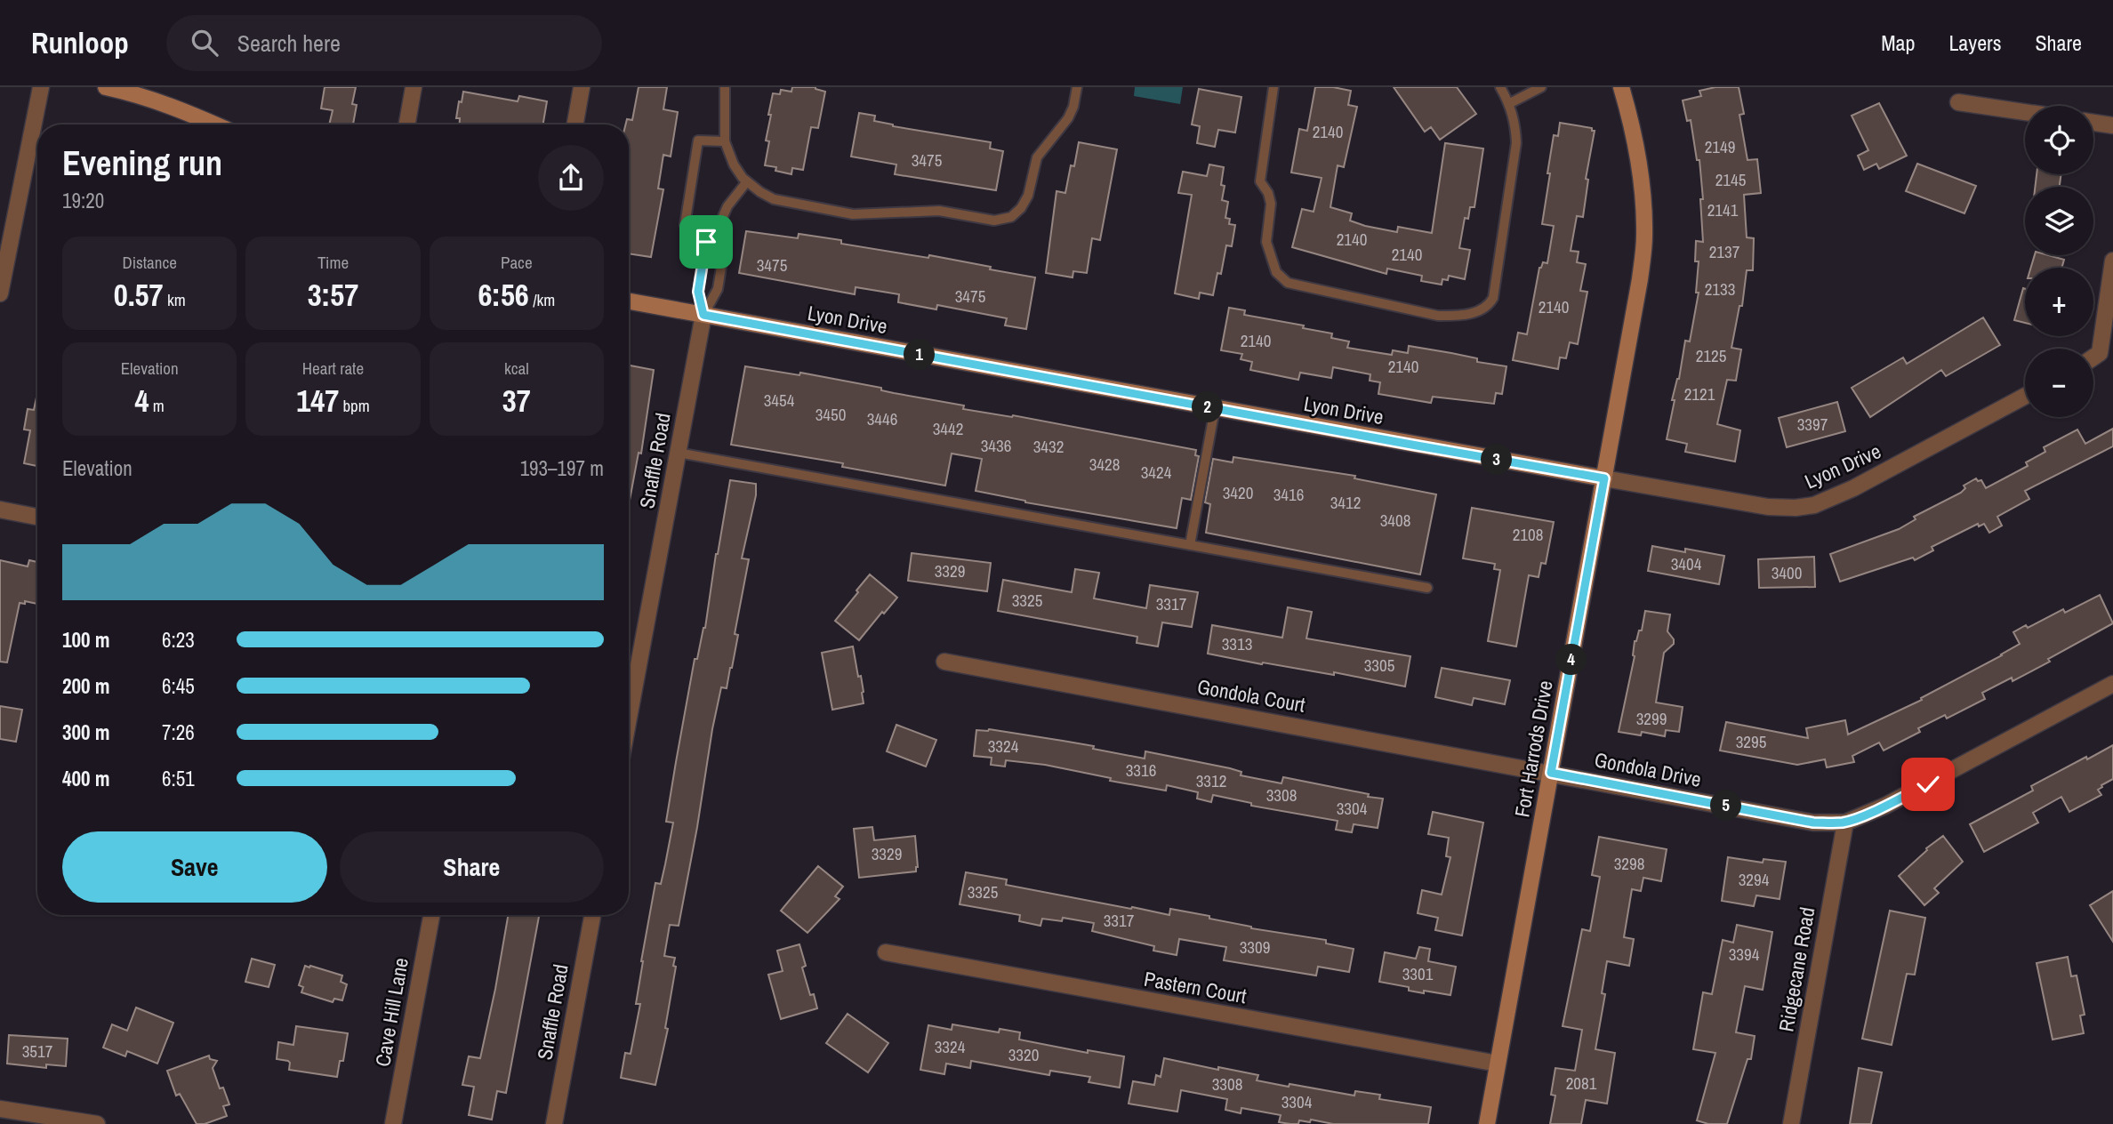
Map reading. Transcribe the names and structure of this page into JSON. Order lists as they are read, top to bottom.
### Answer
{
  "streets": {
    "street": [
      "Lyon Drive",
      "Snaffle Road",
      "Gondola Court",
      "Fort Harrods Drive",
      "Gondola Drive",
      "Ridgecane Road",
      "Pastern Court",
      "Cave Hill Lane"
    ]
  },
  "crossings": [
    ["Lyon Drive", "Snaffle Road"],
    ["Lyon Drive", "Fort Harrods Drive"],
    ["Gondola Court", "Fort Harrods Drive"],
    ["Gondola Court", "Gondola Drive"],
    ["Fort Harrods Drive", "Gondola Drive"],
    ["Fort Harrods Drive", "Pastern Court"],
    ["Gondola Drive", "Ridgecane Road"]
  ],
  "house_numbers": [
    "2140",
    "2149",
    "3475",
    "2145",
    "2141",
    "2140",
    "2137",
    "2140",
    "3475",
    "2133",
    "3475",
    "2140",
    "2140",
    "2125",
    "2140",
    "2121",
    "3454",
    "3450",
    "3446",
    "3397",
    "3442",
    "3436",
    "3432",
    "3428",
    "3424",
    "3420",
    "3416",
    "3412",
    "3408",
    "2108",
    "3404",
    "3329",
    "3400",
    "3325",
    "3317",
    "3313",
    "3305",
    "3299",
    "3295",
    "3324",
    "3316",
    "3312",
    "3308",
    "3304",
    "3329",
    "3298",
    "3294",
    "3325",
    "3317",
    "3309",
    "3394",
    "3301",
    "3324",
    "3517",
    "3320",
    "2081",
    "3308",
    "3304"
  ],
  "page": {
    "header": "Runloop",
    "search": "Search here",
    "nav": ["Map", "Layers", "Share"],
    "map_buttons": ["+", "−"],
    "heading": ["Evening run", "19:20"],
    "stats": [
      ["Distance", "0.57 km"],
      ["Time", "3:57"],
      ["Pace", "6:56 /km"],
      ["Elevation", "4 m"],
      ["Heart rate", "147 bpm"],
      ["kcal", "37"]
    ],
    "pins": [
      "1",
      "2",
      "3",
      "4",
      "5"
    ],
    "chart": ["Elevation", "193–197 m"],
    "list": [
      {
        "name": "100 m",
        "note": "6:23"
      },
      {
        "name": "200 m",
        "note": "6:45"
      },
      {
        "name": "300 m",
        "note": "7:26"
      },
      {
        "name": "400 m",
        "note": "6:51"
      }
    ],
    "buttons": ["Save", "Share"]
  }
}
